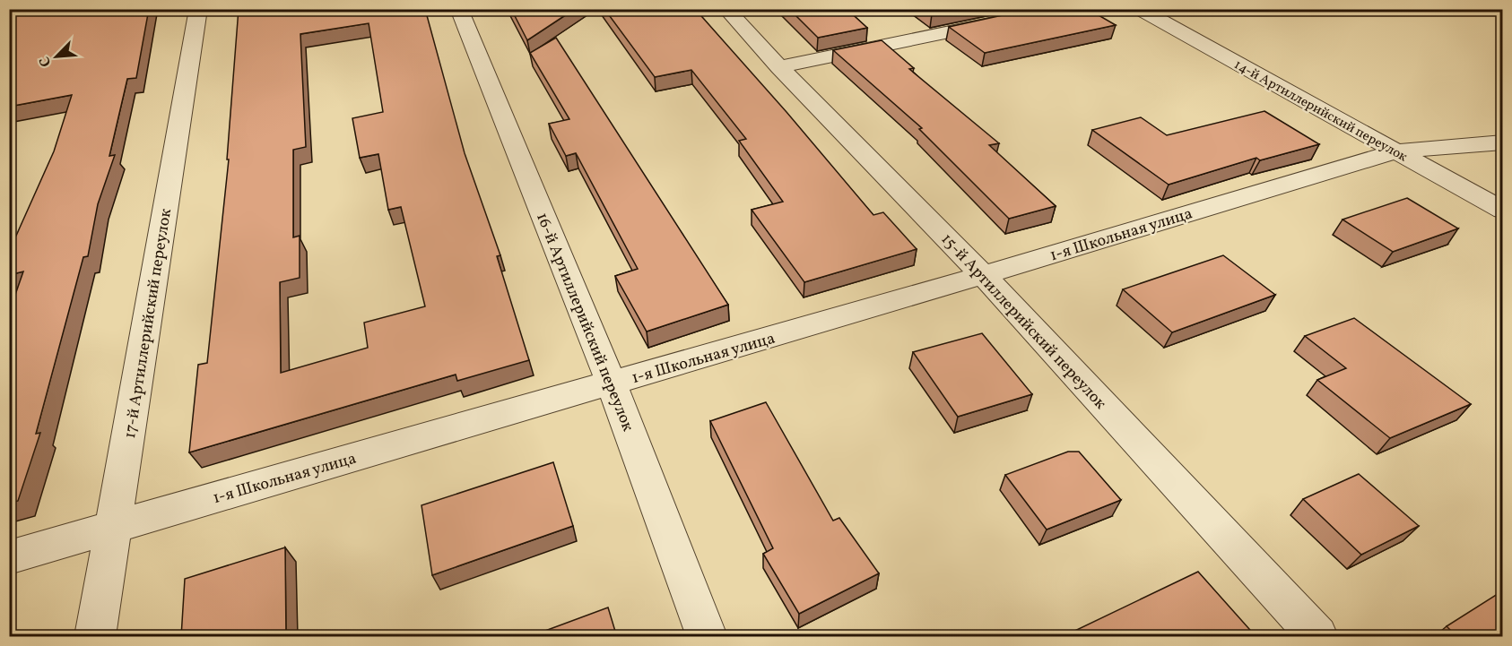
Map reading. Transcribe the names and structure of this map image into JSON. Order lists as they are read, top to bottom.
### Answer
{
  "streets": {
    "street": [
      "14-й Артиллерийский переулок",
      "1-я Школьная улица",
      "15-й Артиллерийский переулок",
      "16-й Артиллерийский переулок",
      "17-й Артиллерийский переулок"
    ]
  },
  "crossings": [
    ["14-й Артиллерийский переулок", "1-я Школьная улица"],
    ["1-я Школьная улица", "15-й Артиллерийский переулок"],
    ["1-я Школьная улица", "16-й Артиллерийский переулок"],
    ["1-я Школьная улица", "17-й Артиллерийский переулок"]
  ],
  "north": "bottom left"
}
